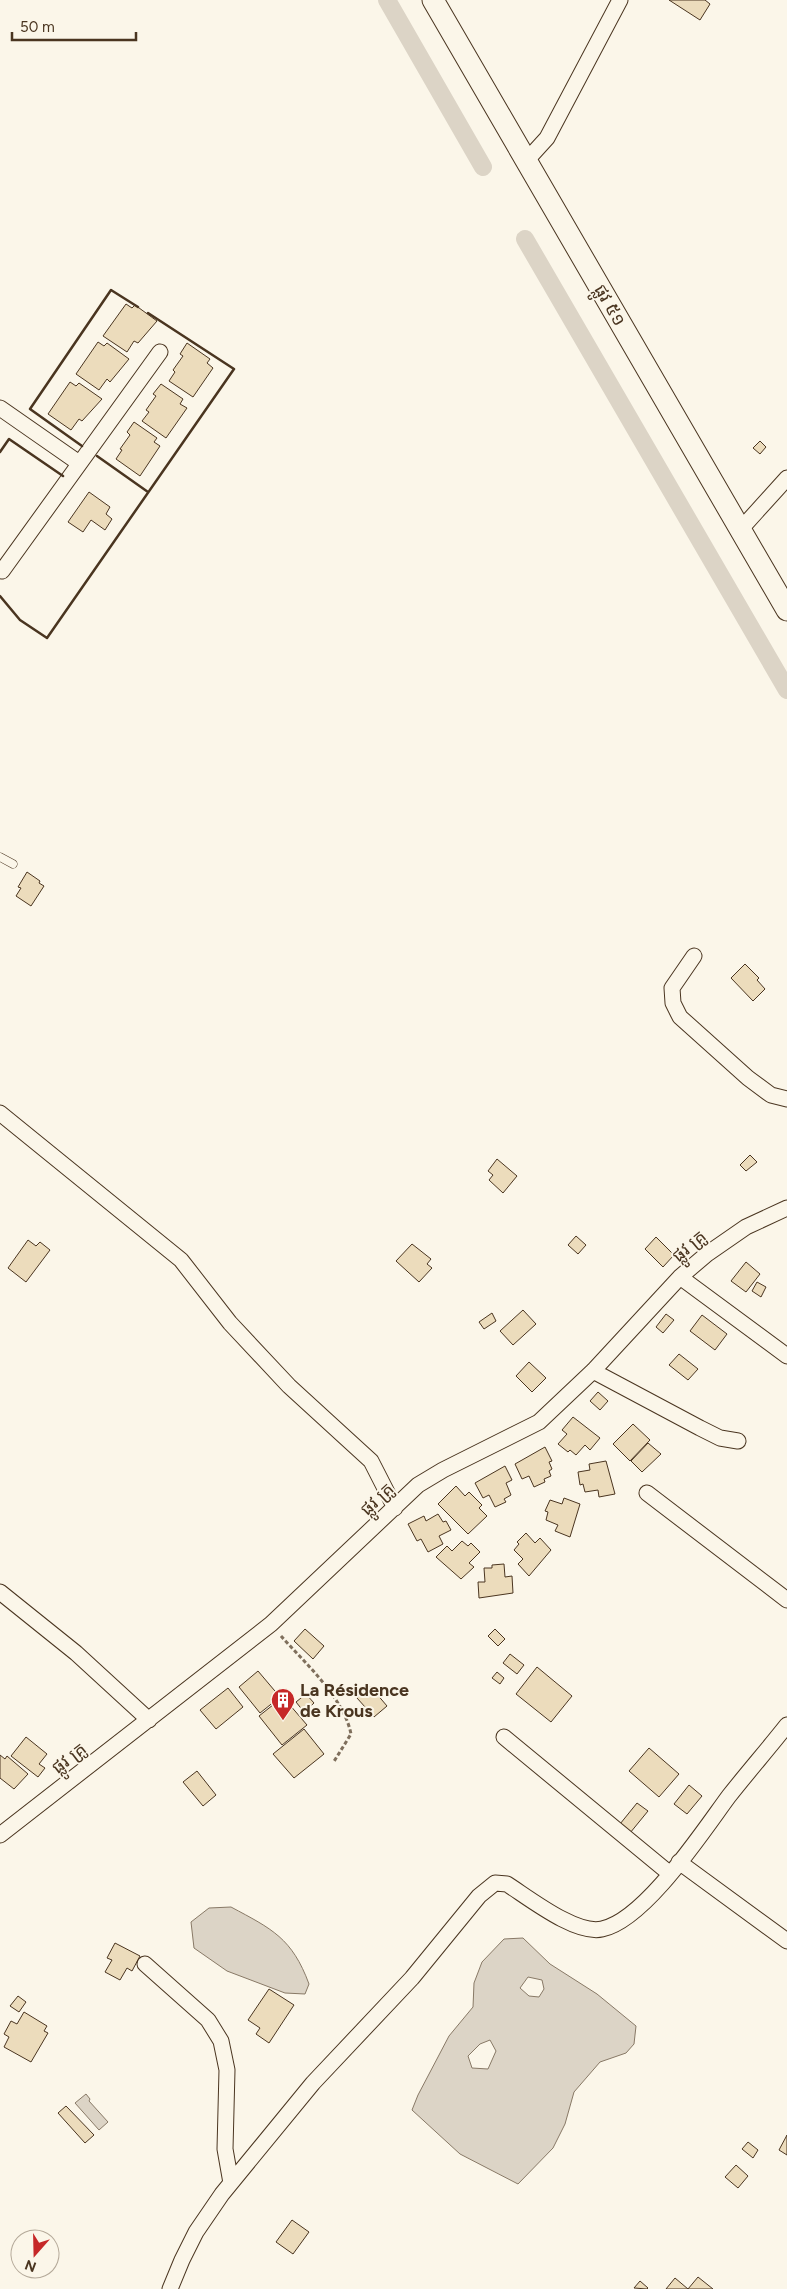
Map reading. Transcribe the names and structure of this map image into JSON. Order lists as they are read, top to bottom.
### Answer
{
  "streets": {
    "main road": ["ផ្លូវ ៥១"],
    "street": ["ផ្លូវ គ្រូ"]
  },
  "places": {
    "building": ["La Résidence de Krous"]
  },
  "scale_bar": "50 m",
  "north": "bottom"
}
